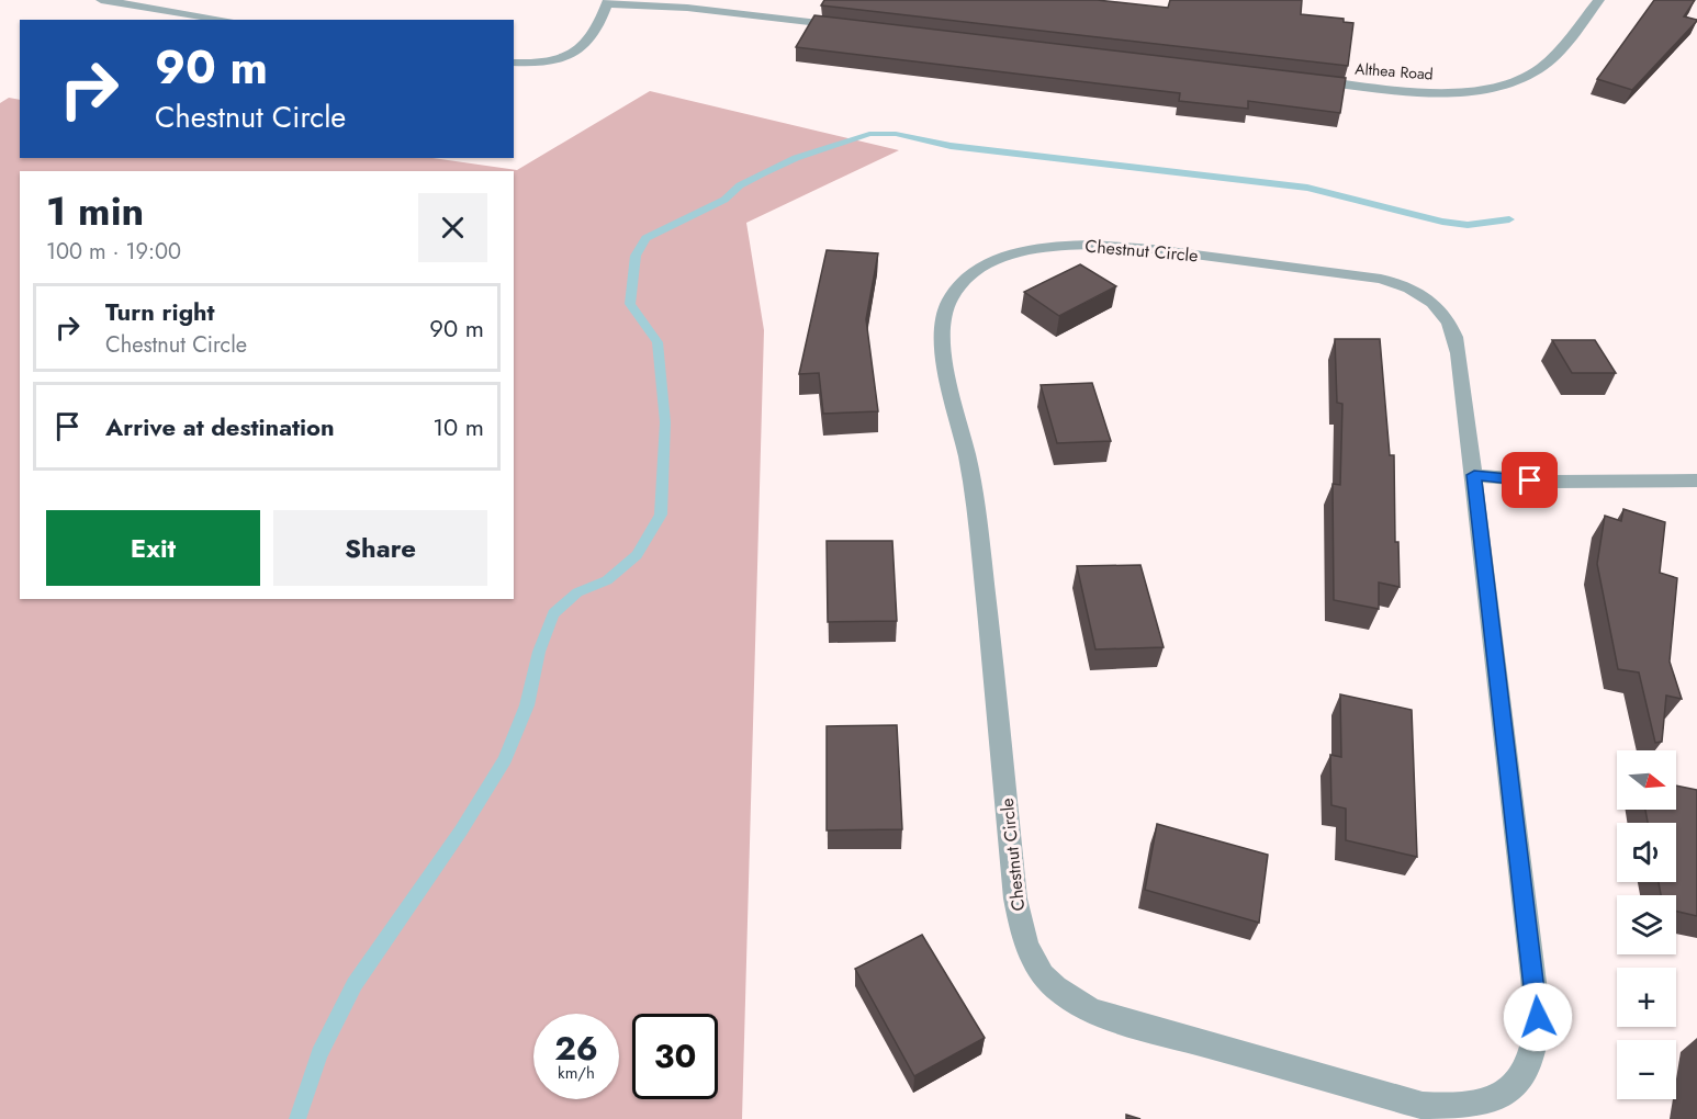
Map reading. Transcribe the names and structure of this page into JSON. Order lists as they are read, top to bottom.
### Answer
{
  "streets": {
    "street": ["Althea Road", "Chestnut Circle"]
  },
  "north": "right",
  "page": {
    "turn": ["90 m", "Chestnut Circle"],
    "heading": ["1 min", "100 m · 19:00"],
    "list": [
      {
        "name": "Turn right",
        "note": "Chestnut Circle",
        "value": "90 m"
      },
      {
        "name": "Arrive at destination",
        "value": "10 m"
      }
    ],
    "buttons": ["Exit", "Share"],
    "map_buttons": ["+", "−"],
    "speed": "26 km/h",
    "limit": "30"
  }
}
